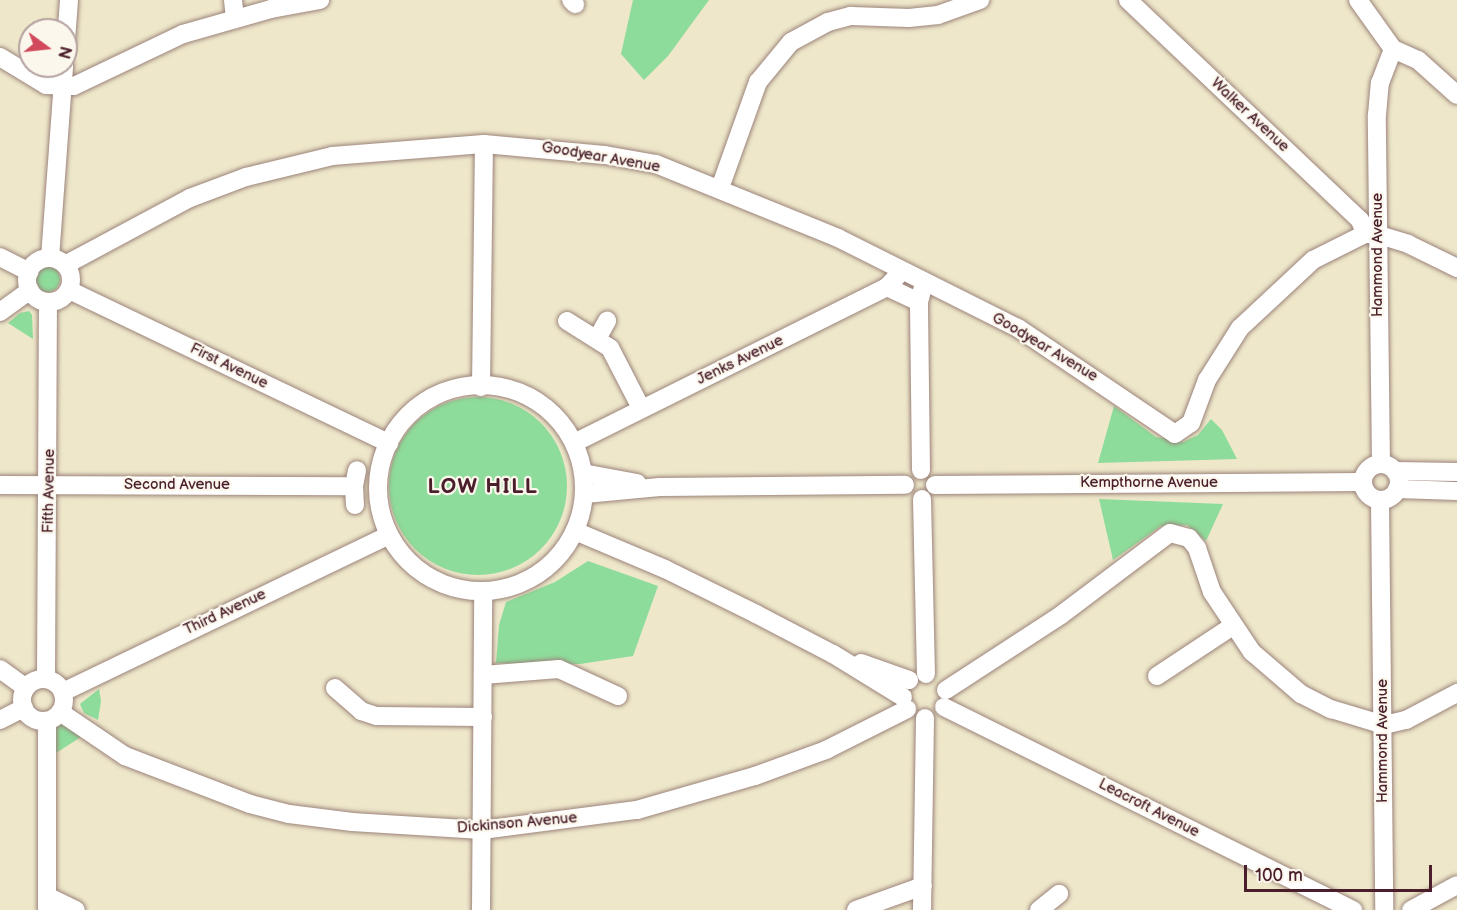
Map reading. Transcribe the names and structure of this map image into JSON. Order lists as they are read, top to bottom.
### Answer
{
  "streets": {
    "street": [
      "Walker Avenue",
      "Goodyear Avenue",
      "Hammond Avenue",
      "Jenks Avenue",
      "First Avenue",
      "Kempthorne Avenue",
      "Second Avenue",
      "Fifth Avenue",
      "Third Avenue",
      "Leacroft Avenue",
      "Dickinson Avenue"
    ]
  },
  "crossings": [
    ["Walker Avenue", "Goodyear Avenue"],
    ["Walker Avenue", "Hammond Avenue"],
    ["Goodyear Avenue", "Hammond Avenue"],
    ["Goodyear Avenue", "Jenks Avenue"],
    ["Goodyear Avenue", "First Avenue"],
    ["Goodyear Avenue", "Fifth Avenue"],
    ["Hammond Avenue", "Kempthorne Avenue"],
    ["Jenks Avenue", "First Avenue"],
    ["Jenks Avenue", "Third Avenue"],
    ["First Avenue", "Fifth Avenue"],
    ["First Avenue", "Third Avenue"],
    ["Second Avenue", "Fifth Avenue"],
    ["Fifth Avenue", "Third Avenue"],
    ["Fifth Avenue", "Dickinson Avenue"],
    ["Third Avenue", "Dickinson Avenue"],
    ["Leacroft Avenue", "Dickinson Avenue"]
  ],
  "districts": ["LOW HILL"],
  "scale_bar": "100 m",
  "north": "right"
}
